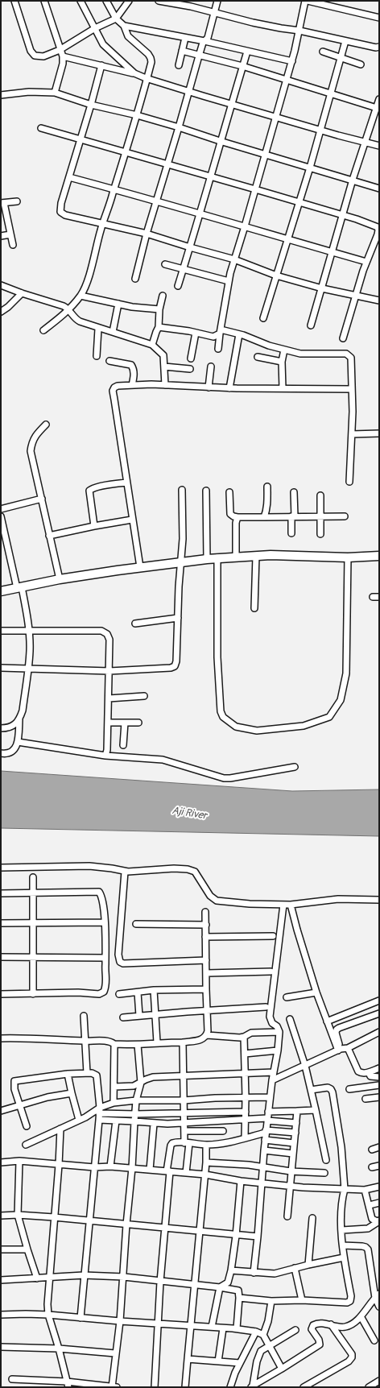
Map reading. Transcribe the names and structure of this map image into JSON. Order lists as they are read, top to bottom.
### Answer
{
  "water": ["Aji River"]
}
